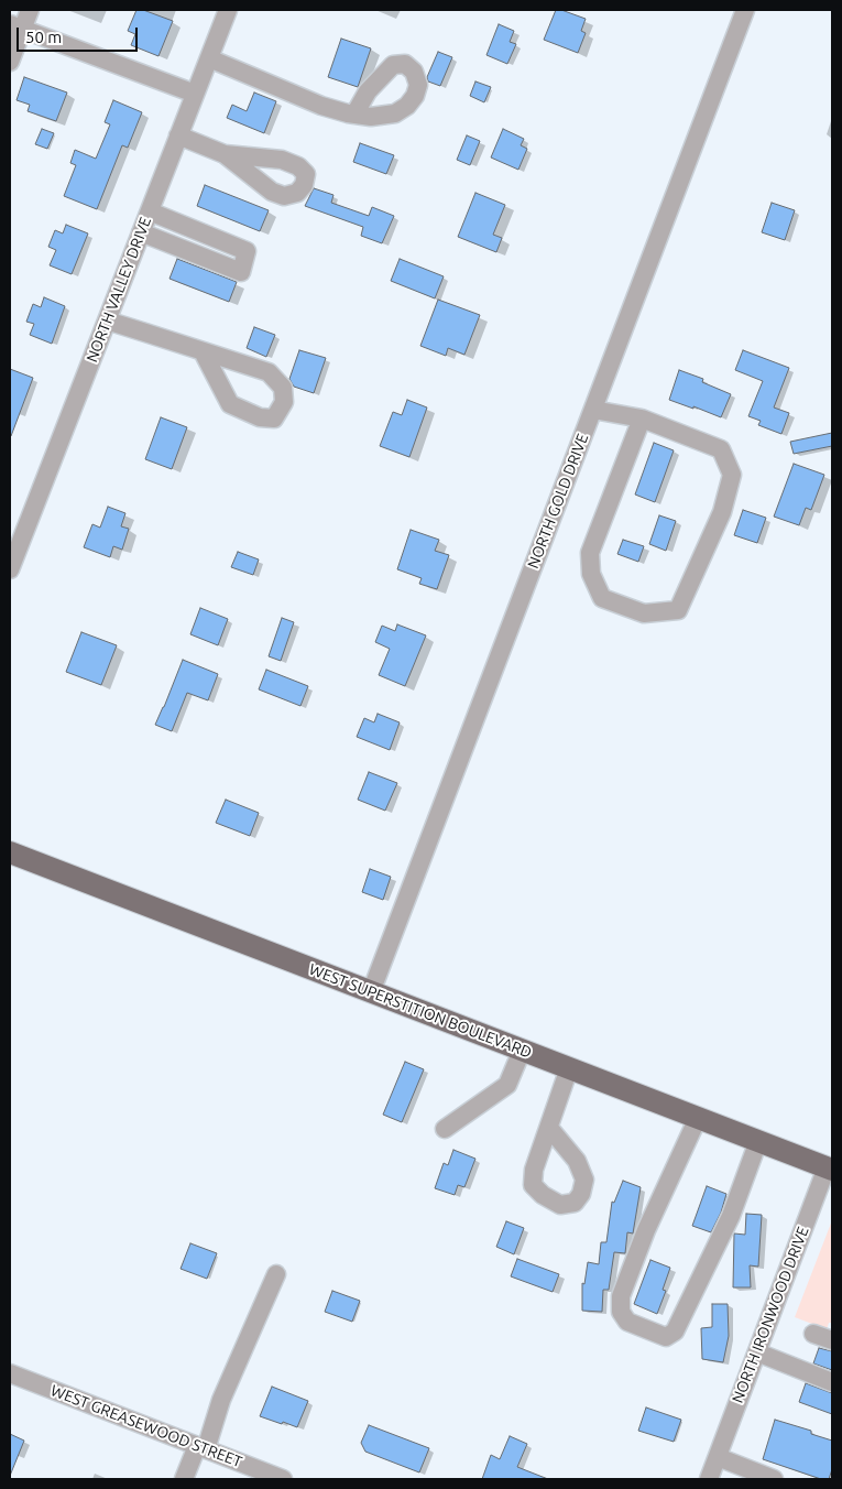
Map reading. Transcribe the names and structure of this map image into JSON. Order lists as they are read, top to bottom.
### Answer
{
  "streets": {
    "main road": ["WEST SUPERSTITION BOULEVARD"],
    "street": [
      "NORTH VALLEY DRIVE",
      "NORTH GOLD DRIVE",
      "NORTH IRONWOOD DRIVE",
      "WEST GREASEWOOD STREET"
    ]
  },
  "crossings": [
    ["NORTH GOLD DRIVE", "WEST SUPERSTITION BOULEVARD"],
    ["WEST SUPERSTITION BOULEVARD", "NORTH IRONWOOD DRIVE"]
  ],
  "scale_bar": "50 m"
}
